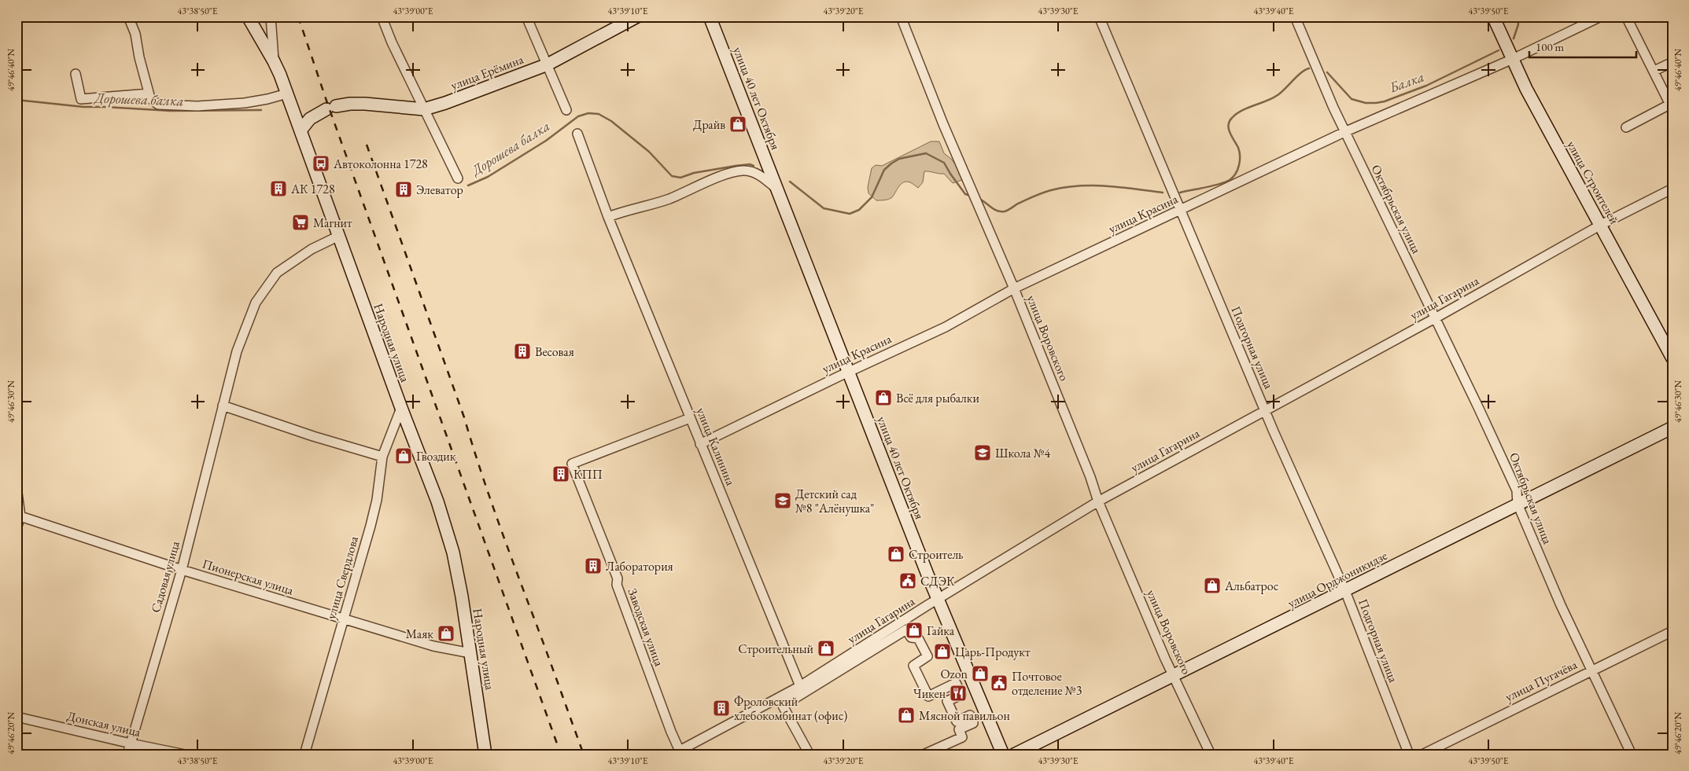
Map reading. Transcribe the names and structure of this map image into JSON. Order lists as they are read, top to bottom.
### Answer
{
  "streets": {
    "street": [
      "улица Ерёмина",
      "улица 40 лет Октября",
      "улица Строителей",
      "Октябрьская улица",
      "улица Красина",
      "улица Гагарина",
      "улица Воровского",
      "Народная улица",
      "Подгорная улица",
      "улица Калинина",
      "Садовая улица",
      "Пионерская улица",
      "улица Свердлова",
      "улица Орджоникидзе",
      "Заводская улица",
      "улица Пугачёва",
      "Донская улица"
    ]
  },
  "crossings": [
    ["улица Ерёмина", "Народная улица"],
    ["улица 40 лет Октября", "улица Красина"],
    ["улица 40 лет Октября", "улица Гагарина"],
    ["улица 40 лет Октября", "улица Калинина"],
    ["улица Строителей", "улица Красина"],
    ["улица Строителей", "улица Гагарина"],
    ["Октябрьская улица", "улица Красина"],
    ["Октябрьская улица", "улица Гагарина"],
    ["Октябрьская улица", "улица Орджоникидзе"],
    ["Октябрьская улица", "улица Пугачёва"],
    ["улица Красина", "улица Воровского"],
    ["улица Красина", "Подгорная улица"],
    ["улица Красина", "улица Калинина"],
    ["улица Гагарина", "улица Воровского"],
    ["улица Гагарина", "Подгорная улица"],
    ["улица Гагарина", "улица Калинина"],
    ["улица Гагарина", "Заводская улица"],
    ["улица Воровского", "улица Орджоникидзе"],
    ["Народная улица", "Садовая улица"],
    ["Народная улица", "Пионерская улица"],
    ["Народная улица", "улица Свердлова"],
    ["Подгорная улица", "улица Орджоникидзе"],
    ["улица Калинина", "Заводская улица"],
    ["Садовая улица", "Пионерская улица"],
    ["Садовая улица", "Донская улица"],
    ["Пионерская улица", "улица Свердлова"]
  ],
  "water": ["Балка", "Дорошева балка"],
  "places": {
    "shop": [
      "Драйв",
      "Всё для рыбалки",
      "Гвоздик",
      "Строитель",
      "Альбатрос",
      "Гайка",
      "Маяк",
      "Строительный",
      "Царь-Продукт",
      "Ozon",
      "Мясной павильон"
    ],
    "bus stop": ["Автоколонна 1728"],
    "building": [
      "АК 1728",
      "Элеватор",
      "Весовая",
      "КПП",
      "Лаборатория",
      "Фроловский хлебокомбинат (офис)"
    ],
    "supermarket": ["Магнит"],
    "school or university": ["Школа №4", "Детский сад №8 \"Алёнушка\""],
    "public building": ["СДЭК", "Почтовое отделение №3"],
    "restaurant": ["Чикен"]
  },
  "scale_bar": "100 m",
  "coordinates": [
    "43°38'50\"E",
    "43°39'00\"E",
    "43°39'10\"E",
    "43°39'20\"E",
    "43°39'30\"E",
    "43°39'40\"E",
    "43°39'50\"E",
    "49°46'40\"N",
    "49°46'30\"N",
    "49°46'20\"N"
  ]
}
